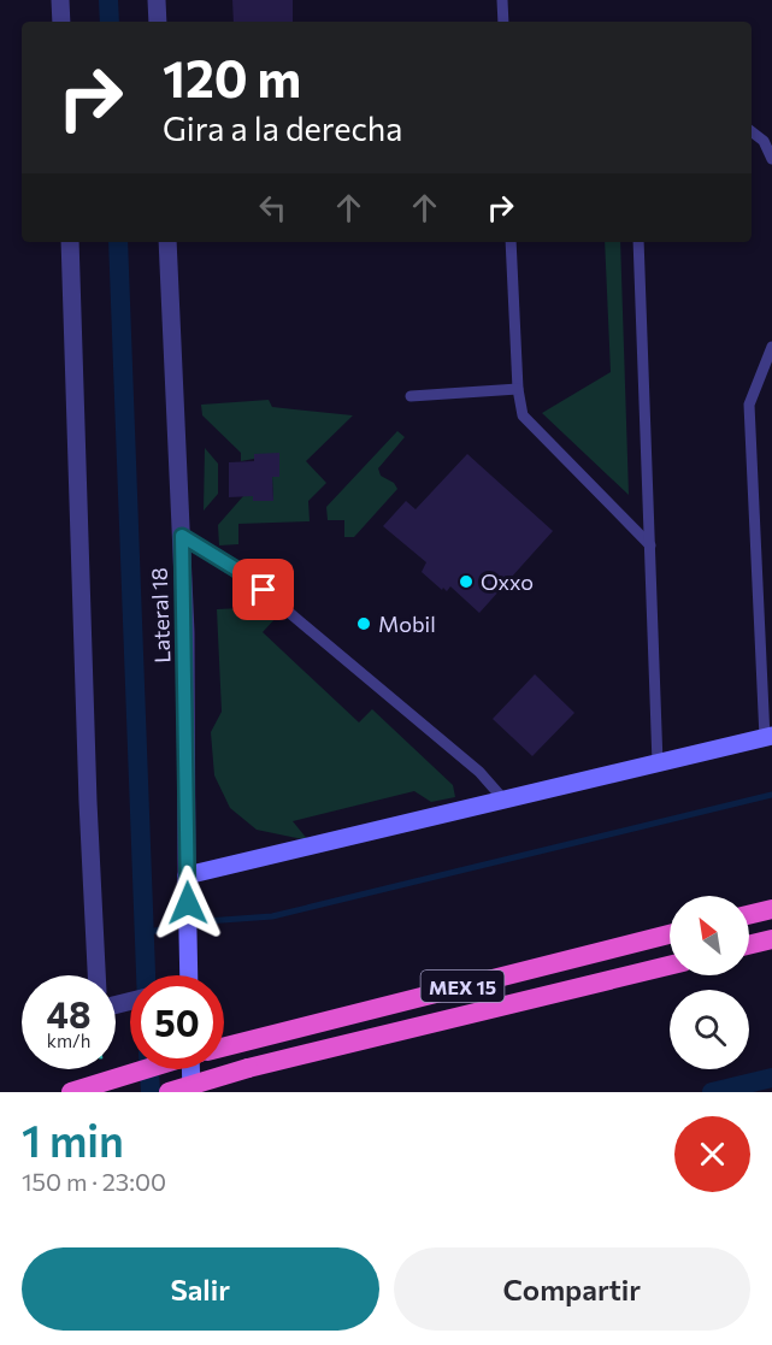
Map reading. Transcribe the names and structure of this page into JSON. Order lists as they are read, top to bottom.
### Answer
{
  "streets": {
    "highway": ["MEX 15"],
    "main road": ["Lateral 18"]
  },
  "places": ["Oxxo", "Mobil"],
  "north": "top left",
  "page": {
    "turn": ["120 m", "Gira a la derecha"],
    "speed": "48 km/h",
    "limit": "50",
    "heading": ["1 min", "150 m · 23:00"],
    "buttons": ["Salir", "Compartir"]
  }
}
